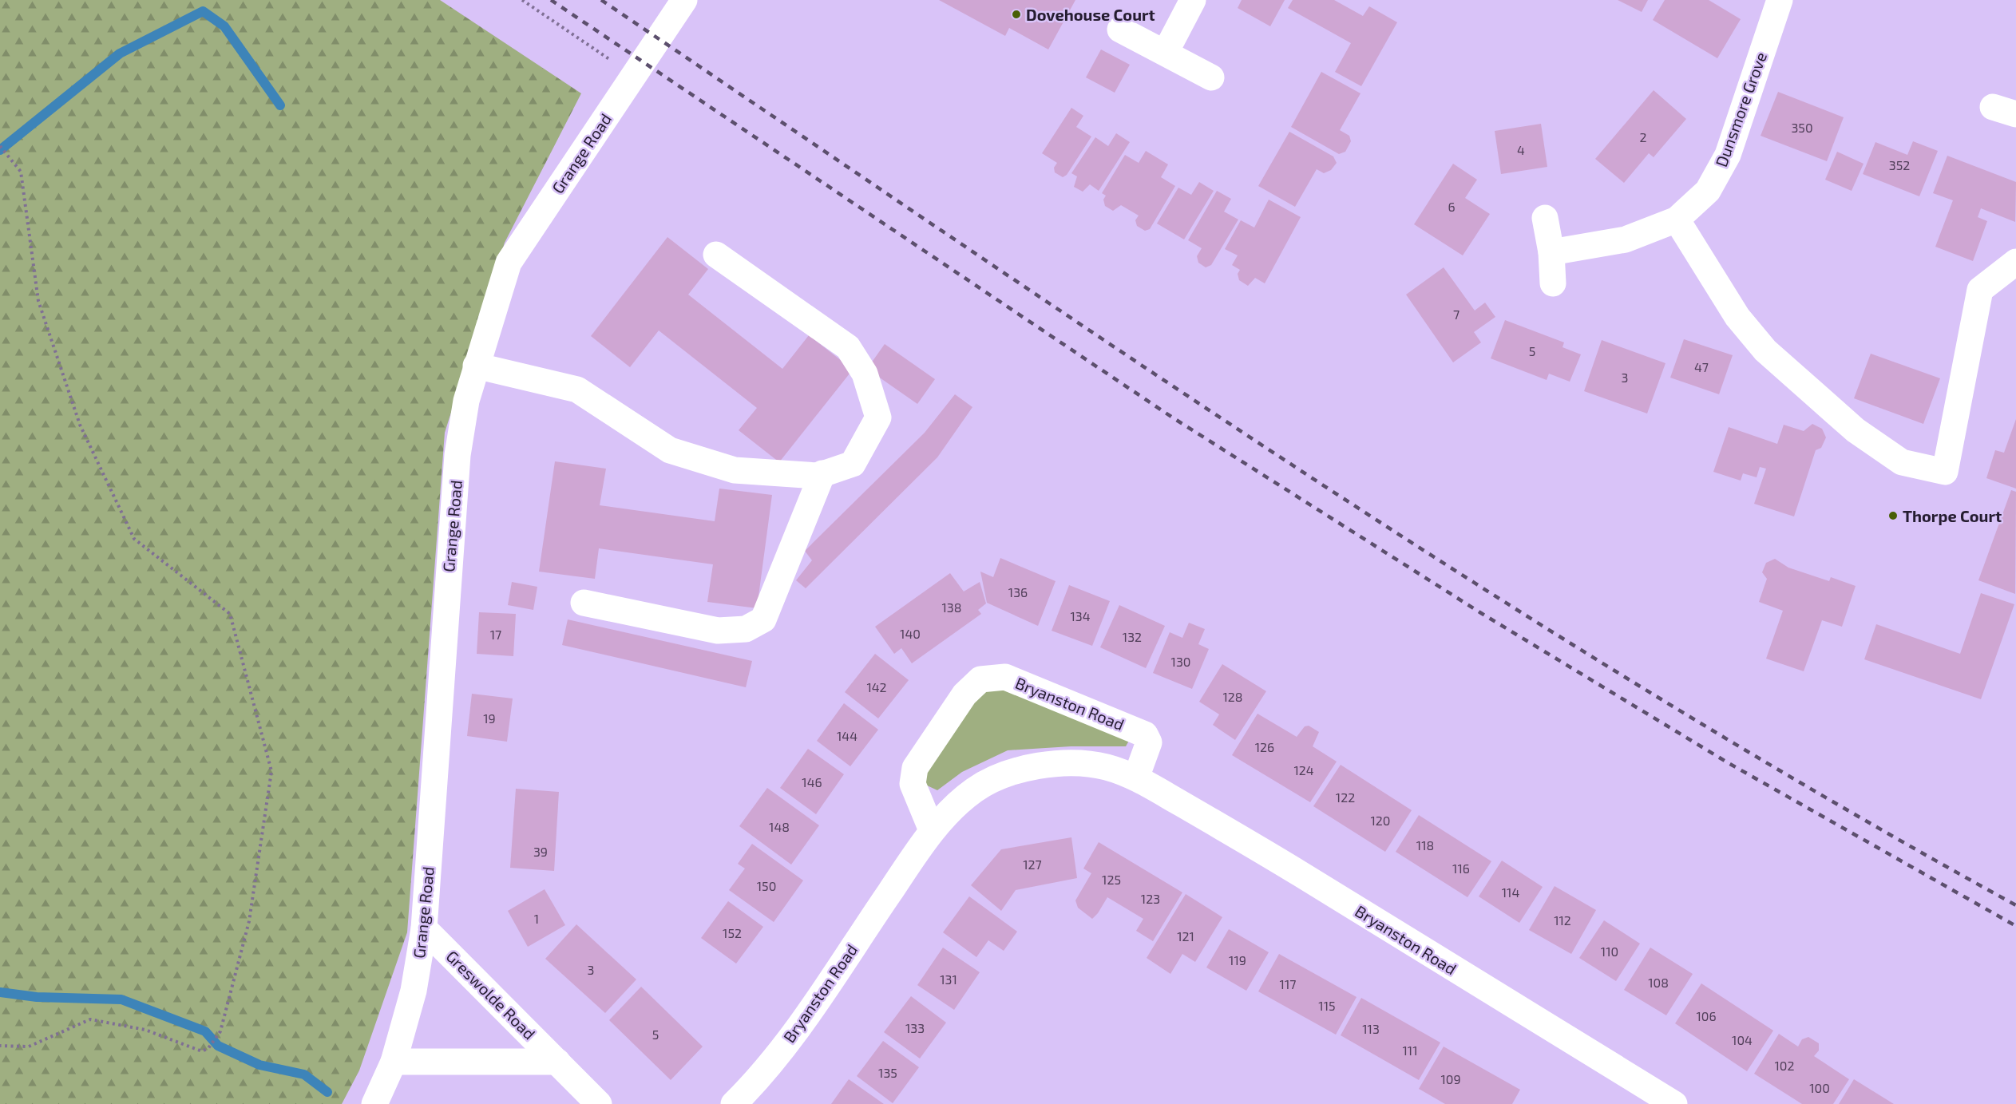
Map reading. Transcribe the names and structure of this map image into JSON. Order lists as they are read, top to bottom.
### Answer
{
  "streets": {
    "street": [
      "Dunsmore Grove",
      "Grange Road",
      "Bryanston Road",
      "Greswolde Road"
    ]
  },
  "crossings": [
    ["Grange Road", "Greswolde Road"]
  ],
  "places": ["Dovehouse Court", "Thorpe Court"],
  "house_numbers": [
    "350",
    "2",
    "4",
    "352",
    "6",
    "7",
    "5",
    "47",
    "3",
    "136",
    "138",
    "134",
    "140",
    "17",
    "132",
    "130",
    "142",
    "128",
    "19",
    "144",
    "126",
    "124",
    "146",
    "122",
    "120",
    "148",
    "118",
    "39",
    "127",
    "116",
    "125",
    "150",
    "114",
    "123",
    "1",
    "112",
    "152",
    "121",
    "110",
    "119",
    "3",
    "131",
    "108",
    "117",
    "115",
    "106",
    "133",
    "113",
    "5",
    "104",
    "111",
    "102",
    "135",
    "109",
    "100"
  ]
}
